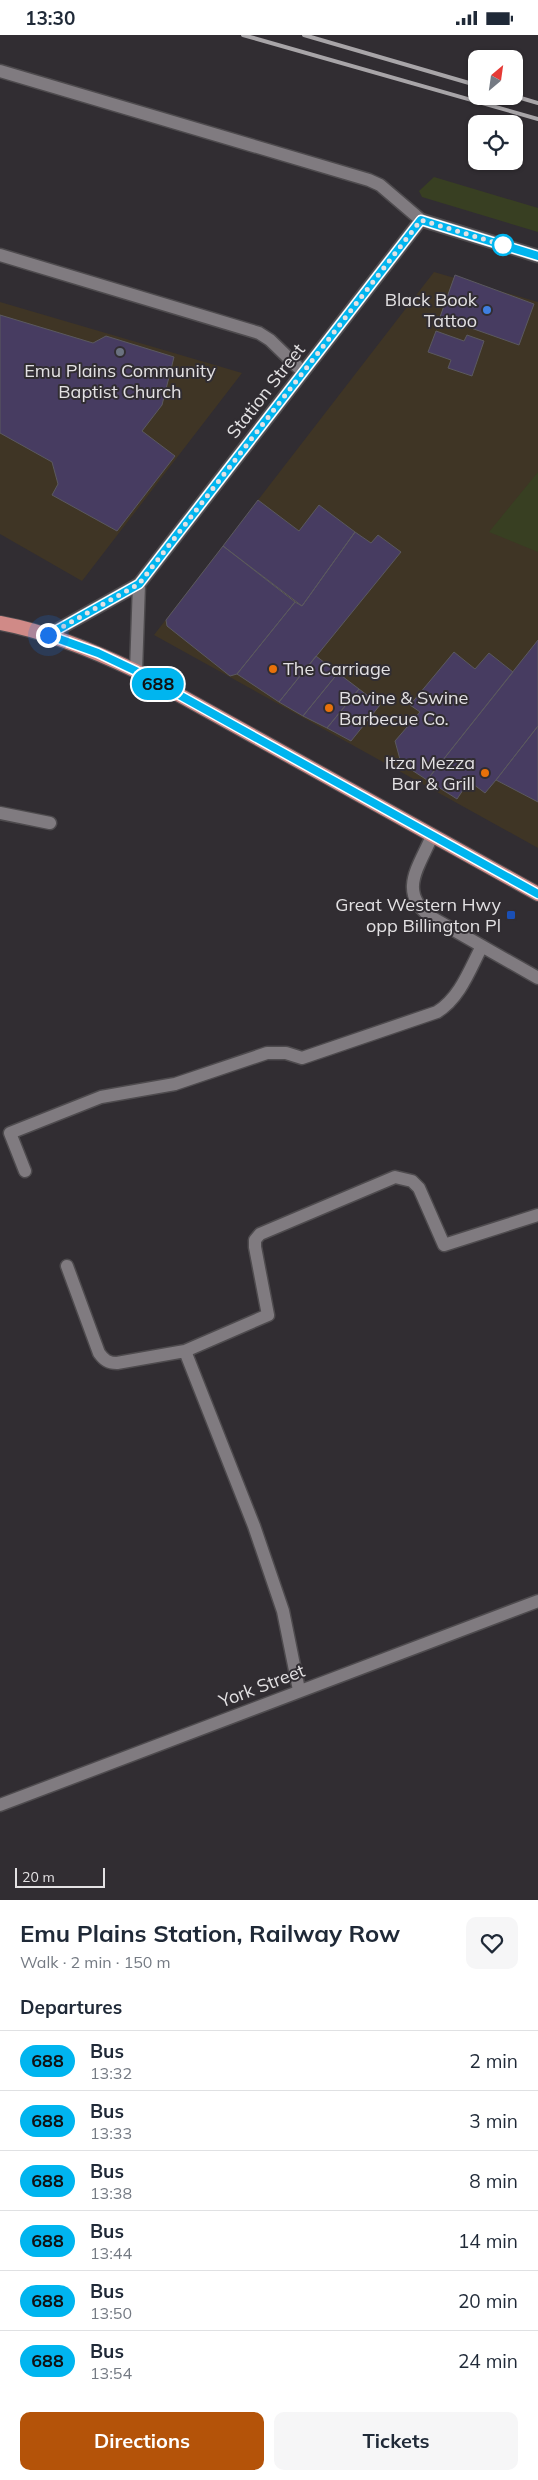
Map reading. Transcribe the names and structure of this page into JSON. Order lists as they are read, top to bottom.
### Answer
{
  "streets": {
    "street": ["Station Street", "York Street"]
  },
  "places": {
    "other": [
      "Black Book Tattoo",
      "Emu Plains Community Baptist Church",
      "The Carriage",
      "Bovine & Swine Barbecue Co.",
      "Itza Mezza Bar & Grill"
    ],
    "transit": ["Great Western Hwy opp Billington Pl"]
  },
  "lines": ["bus line 688"],
  "scale_bar": "20 m",
  "north": "top right",
  "page": {
    "status": "13:30",
    "on_map": "688",
    "scale": "20 m",
    "heading": [
      ["Emu Plains Station, Railway Row", "Walk · 2 min · 150 m"],
      "Departures"
    ],
    "list": [
      {
        "mark": "688",
        "name": "Bus",
        "note": "13:32",
        "value": "2 min"
      },
      {
        "mark": "688",
        "name": "Bus",
        "note": "13:33",
        "value": "3 min"
      },
      {
        "mark": "688",
        "name": "Bus",
        "note": "13:38",
        "value": "8 min"
      },
      {
        "mark": "688",
        "name": "Bus",
        "note": "13:44",
        "value": "14 min"
      },
      {
        "mark": "688",
        "name": "Bus",
        "note": "13:50",
        "value": "20 min"
      },
      {
        "mark": "688",
        "name": "Bus",
        "note": "13:54",
        "value": "24 min"
      }
    ],
    "buttons": ["Directions", "Tickets"]
  }
}
